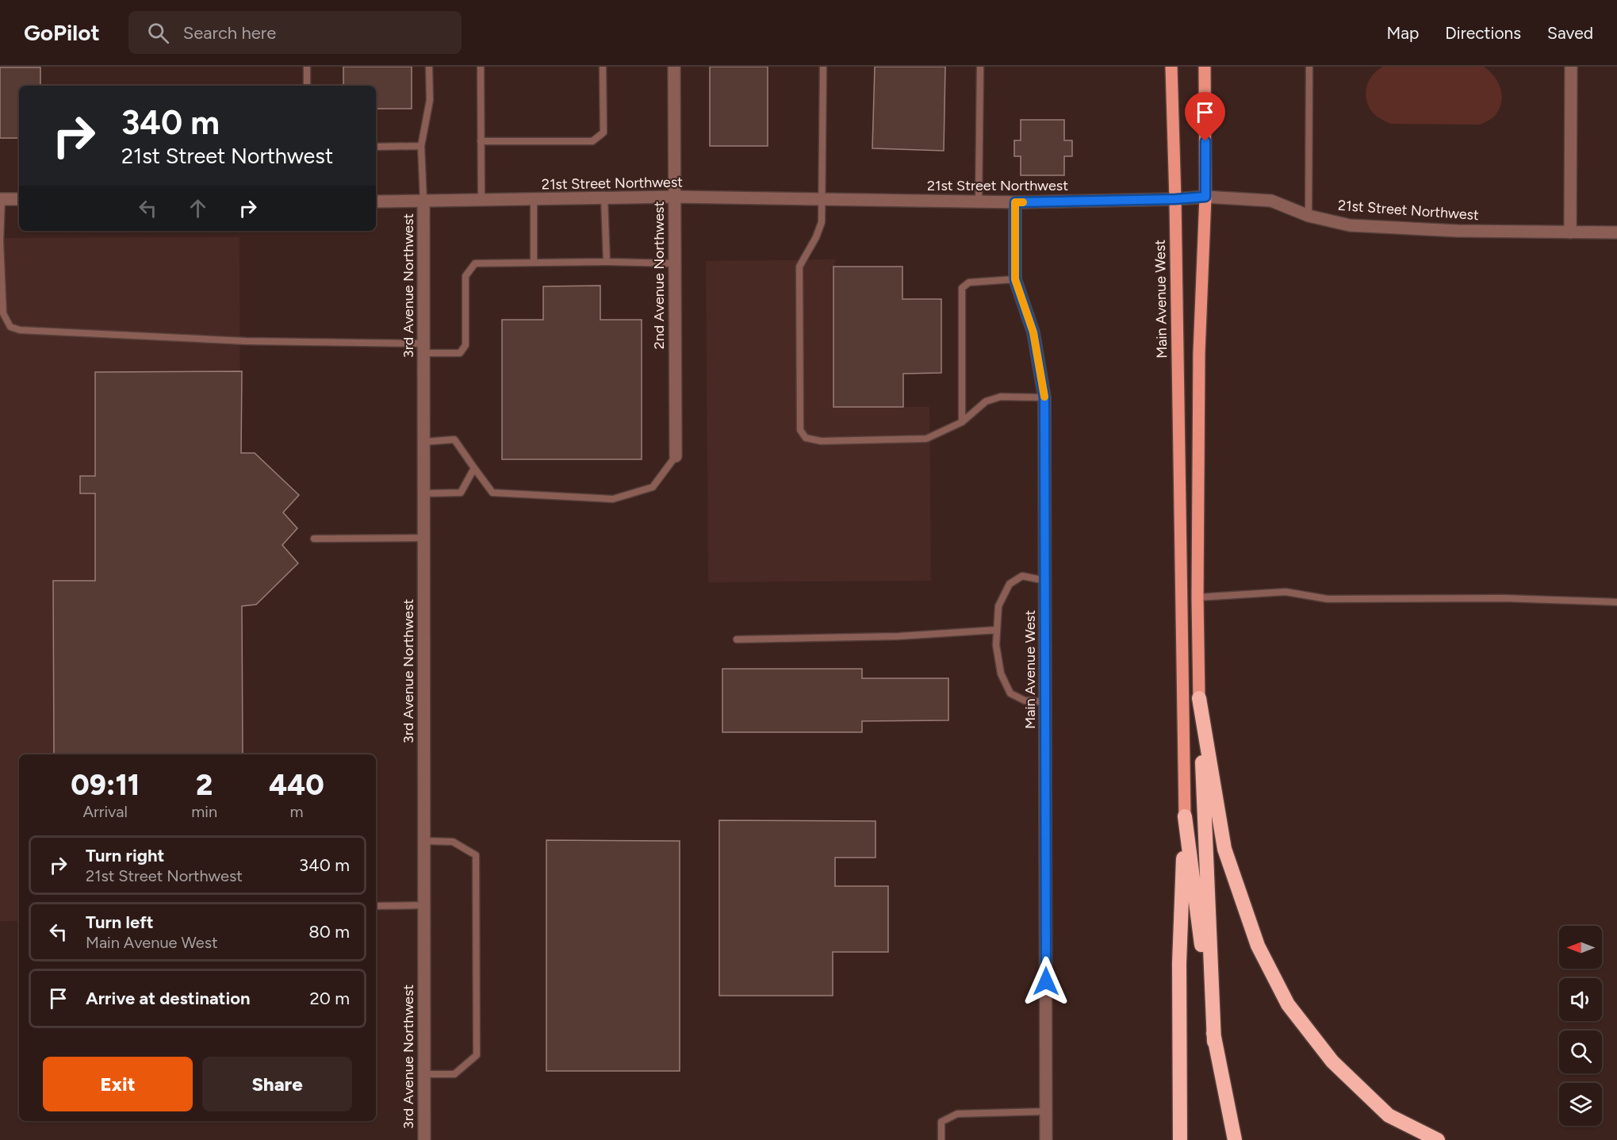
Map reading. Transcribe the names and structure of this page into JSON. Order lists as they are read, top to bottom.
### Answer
{
  "streets": {
    "main road": ["Main Avenue West"],
    "street": ["21st Street Northwest", "2nd Avenue Northwest", "3rd Avenue Northwest"]
  },
  "crossings": [
    ["21st Street Northwest", "2nd Avenue Northwest"],
    ["21st Street Northwest", "3rd Avenue Northwest"],
    ["21st Street Northwest", "Main Avenue West"]
  ],
  "north": "left",
  "page": {
    "header": "GoPilot",
    "search": "Search here",
    "nav": ["Map", "Directions", "Saved"],
    "turn": ["340 m", "21st Street Northwest"],
    "eta": [
      "09:11",
      "Arrival",
      "2",
      "min",
      "440",
      "m"
    ],
    "list": [
      {
        "name": "Turn right",
        "note": "21st Street Northwest",
        "value": "340 m"
      },
      {
        "name": "Turn left",
        "note": "Main Avenue West",
        "value": "80 m"
      },
      {
        "name": "Arrive at destination",
        "value": "20 m"
      }
    ],
    "buttons": ["Exit", "Share"]
  }
}
